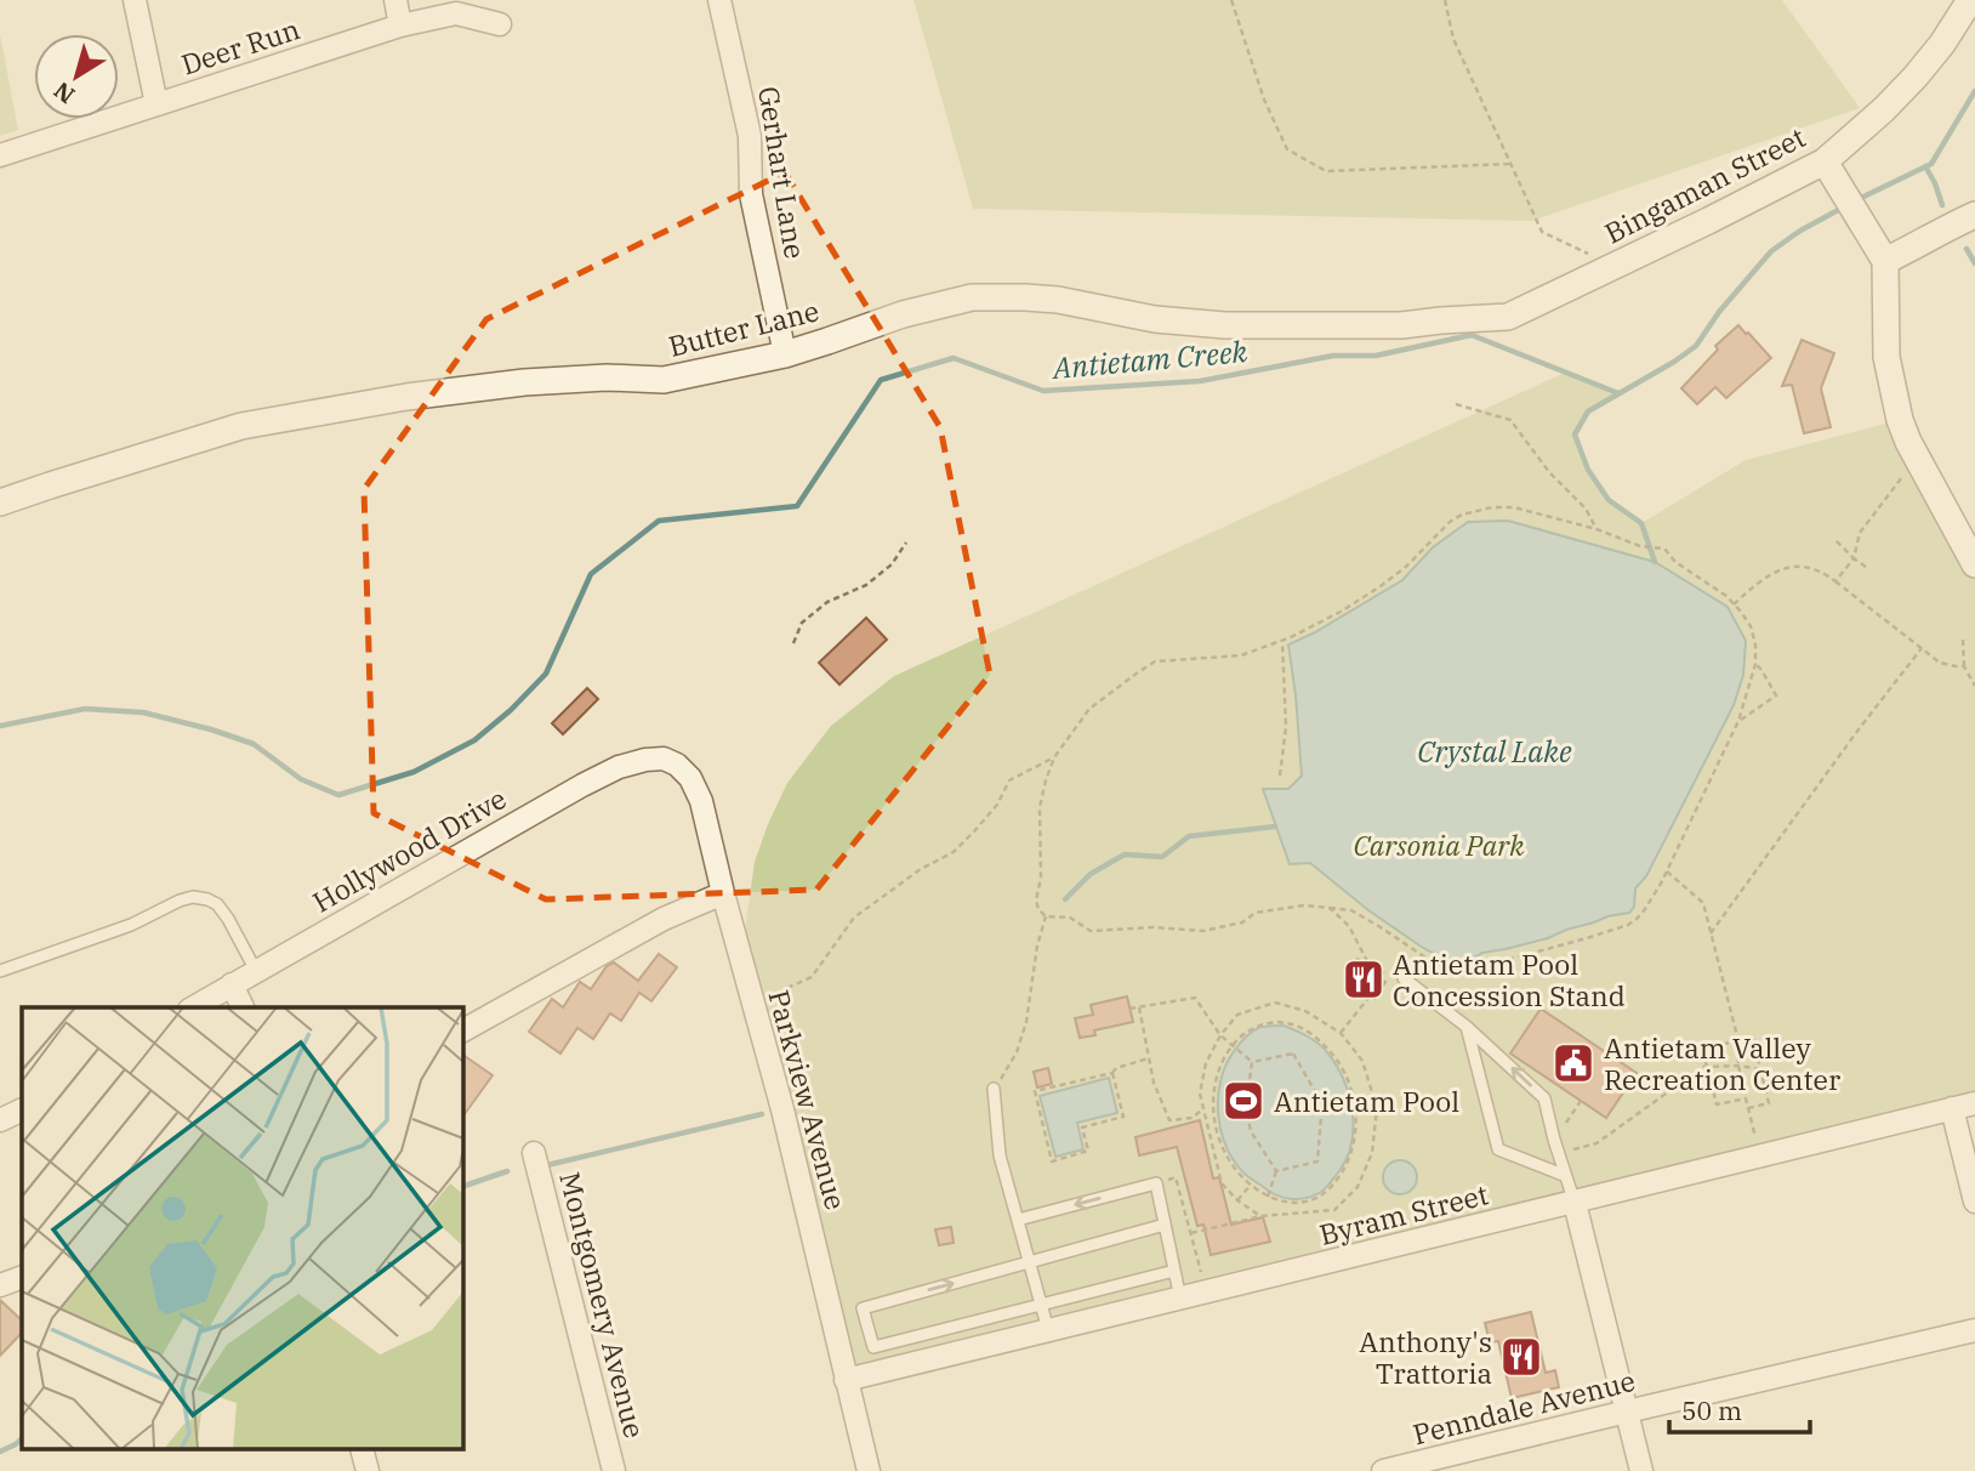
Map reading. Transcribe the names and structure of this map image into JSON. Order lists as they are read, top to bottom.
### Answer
{
  "streets": {
    "street": [
      "Deer Run",
      "Gerhart Lane",
      "Bingaman Street",
      "Butter Lane",
      "Hollywood Drive",
      "Parkview Avenue",
      "Byram Street",
      "Montgomery Avenue",
      "Penndale Avenue"
    ]
  },
  "crossings": [
    ["Gerhart Lane", "Butter Lane"],
    ["Bingaman Street", "Butter Lane"],
    ["Hollywood Drive", "Parkview Avenue"],
    ["Parkview Avenue", "Byram Street"]
  ],
  "water": ["Antietam Creek", "Crystal Lake"],
  "parks": ["Carsonia Park"],
  "places": {
    "restaurant": ["Antietam Pool Concession Stand", "Anthony's Trattoria"],
    "public building": ["Antietam Valley Recreation Center"],
    "sports": ["Antietam Pool"]
  },
  "scale_bar": "50 m",
  "north": "bottom left"
}
